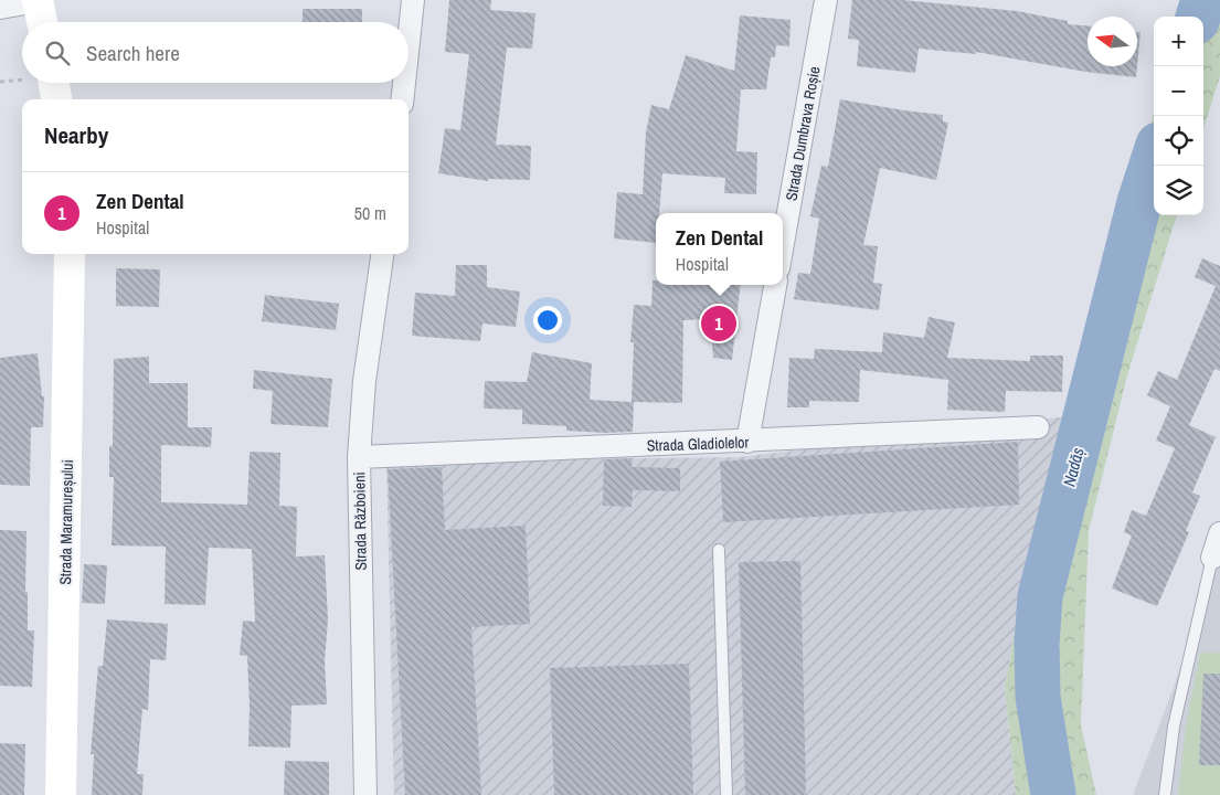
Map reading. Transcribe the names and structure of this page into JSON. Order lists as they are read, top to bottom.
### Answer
{
  "streets": {
    "main road": ["Strada Maramureșului"],
    "street": ["Strada Dumbrava Roșie", "Strada Gladiolelor", "Strada Războieni"]
  },
  "crossings": [
    ["Strada Gladiolelor", "Strada Războieni"]
  ],
  "water": ["Nadăș"],
  "north": "left",
  "page": {
    "map_buttons": ["+", "−"],
    "search": "Search here",
    "heading": "Nearby",
    "list": [
      {
        "mark": "1",
        "name": "Zen Dental",
        "note": "Hospital",
        "value": "50 m"
      }
    ],
    "popup": ["Zen Dental", "Hospital"],
    "pins": "1"
  }
}
